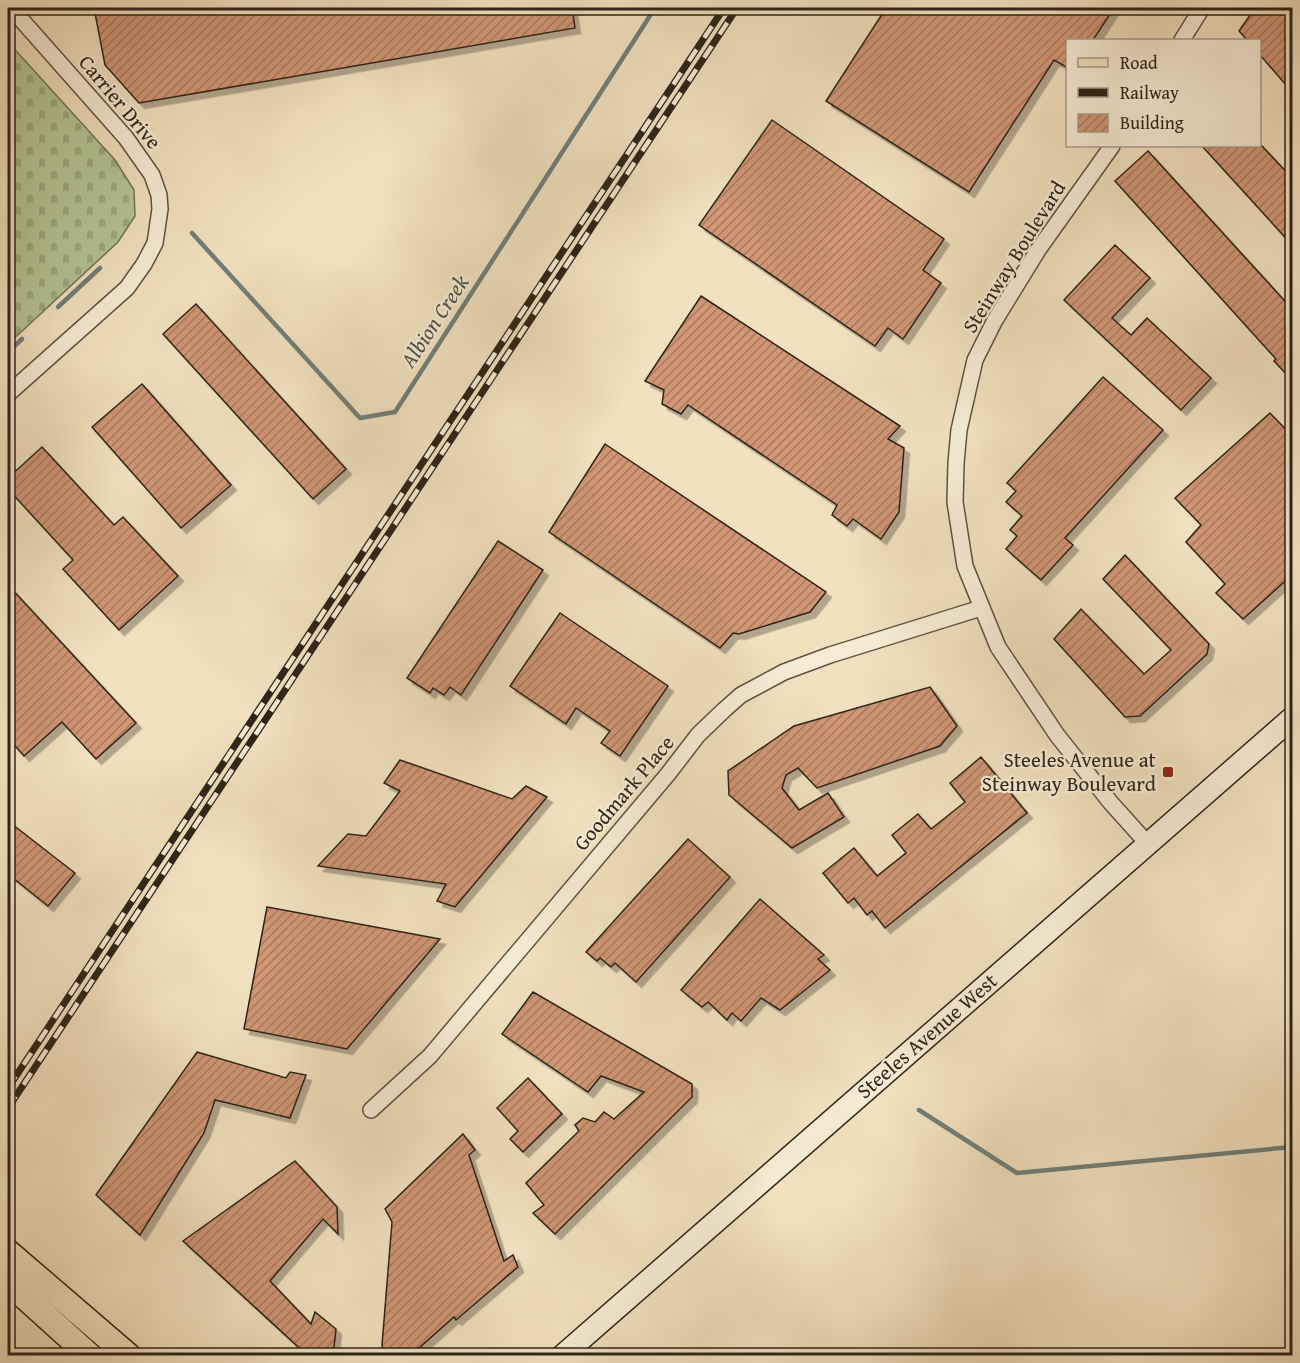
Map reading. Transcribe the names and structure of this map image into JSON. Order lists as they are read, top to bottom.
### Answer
{
  "streets": {
    "main road": ["Steeles Avenue West"],
    "street": ["Carrier Drive", "Steinway Boulevard", "Goodmark Place"]
  },
  "crossings": [
    ["Steinway Boulevard", "Goodmark Place"],
    ["Steinway Boulevard", "Steeles Avenue West"]
  ],
  "water": ["Albion Creek"],
  "places": {
    "transit": ["Steeles Avenue at Steinway Boulevard"]
  },
  "legend": ["Road", "Railway", "Building"]
}
